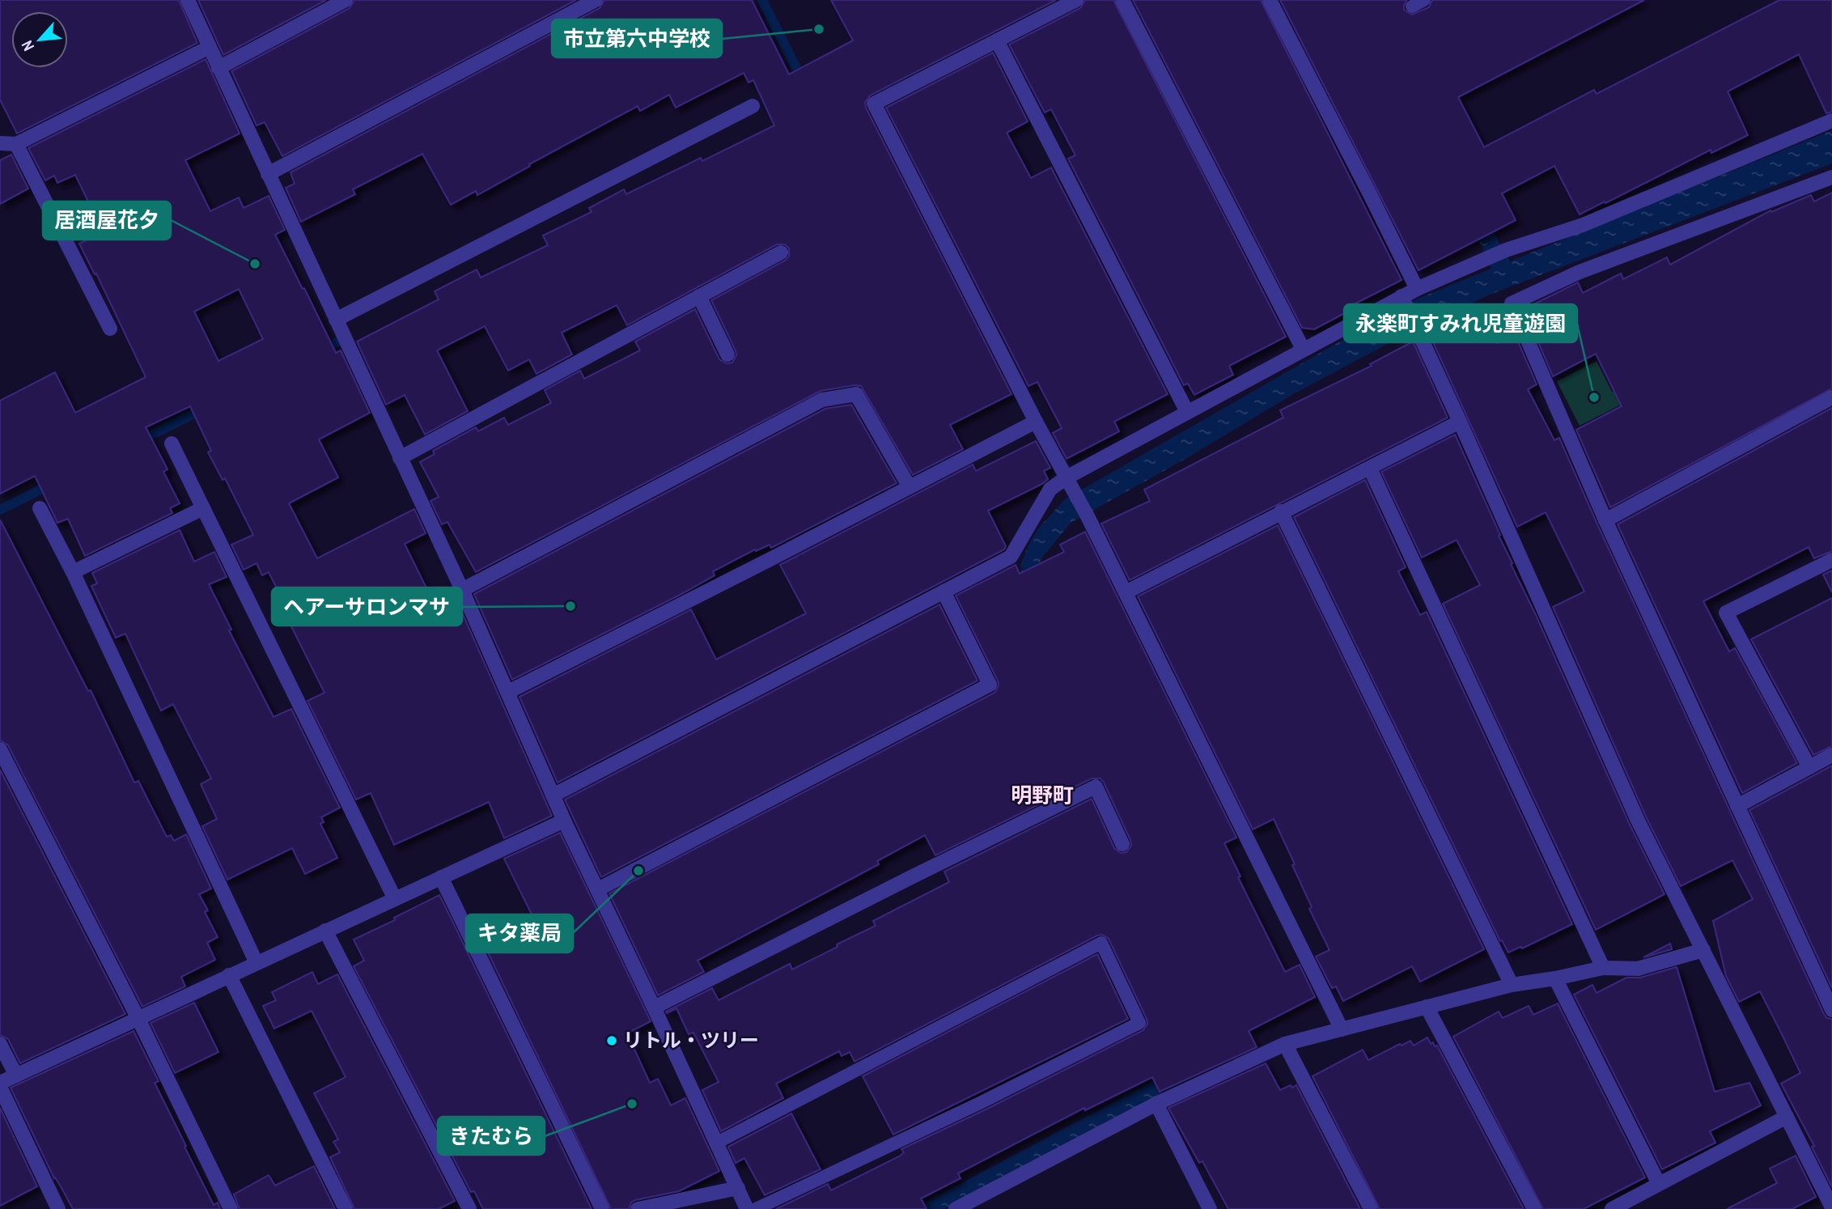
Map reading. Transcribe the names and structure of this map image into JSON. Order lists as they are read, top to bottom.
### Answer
{
  "districts": ["明野町"],
  "places": [
    "市立第六中学校",
    "居酒屋花夕",
    "永楽町すみれ児童遊園",
    "ヘアーサロンマサ",
    "キタ薬局",
    "リトル・ツリー",
    "きたむら"
  ],
  "north": "bottom left"
}
